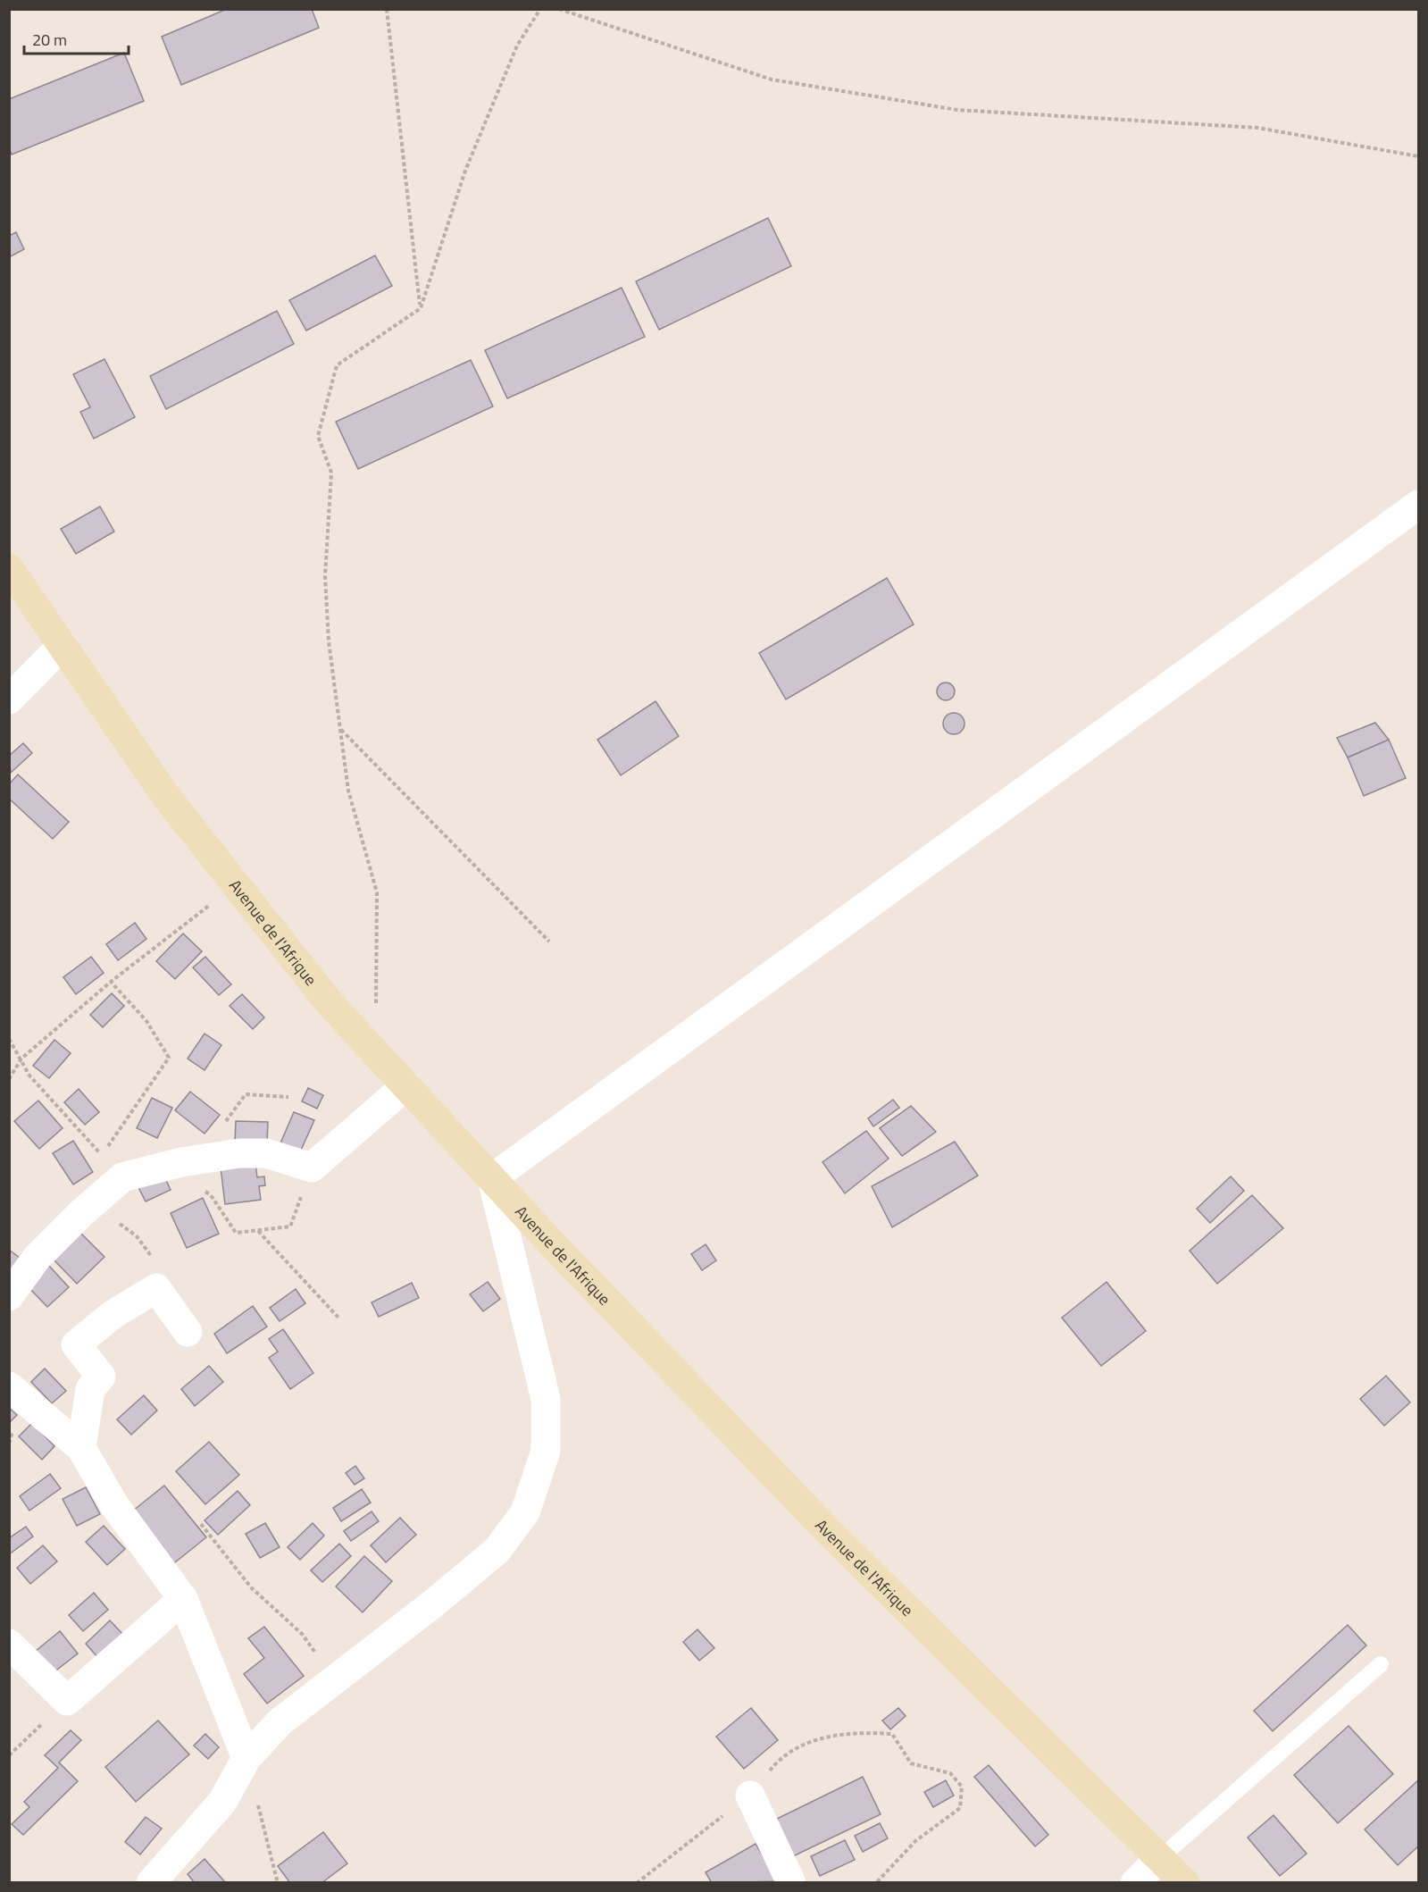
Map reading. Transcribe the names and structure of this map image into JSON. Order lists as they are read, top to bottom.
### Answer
{
  "streets": {
    "main road": ["Avenue de l'Afrique"]
  },
  "scale_bar": "20 m"
}
